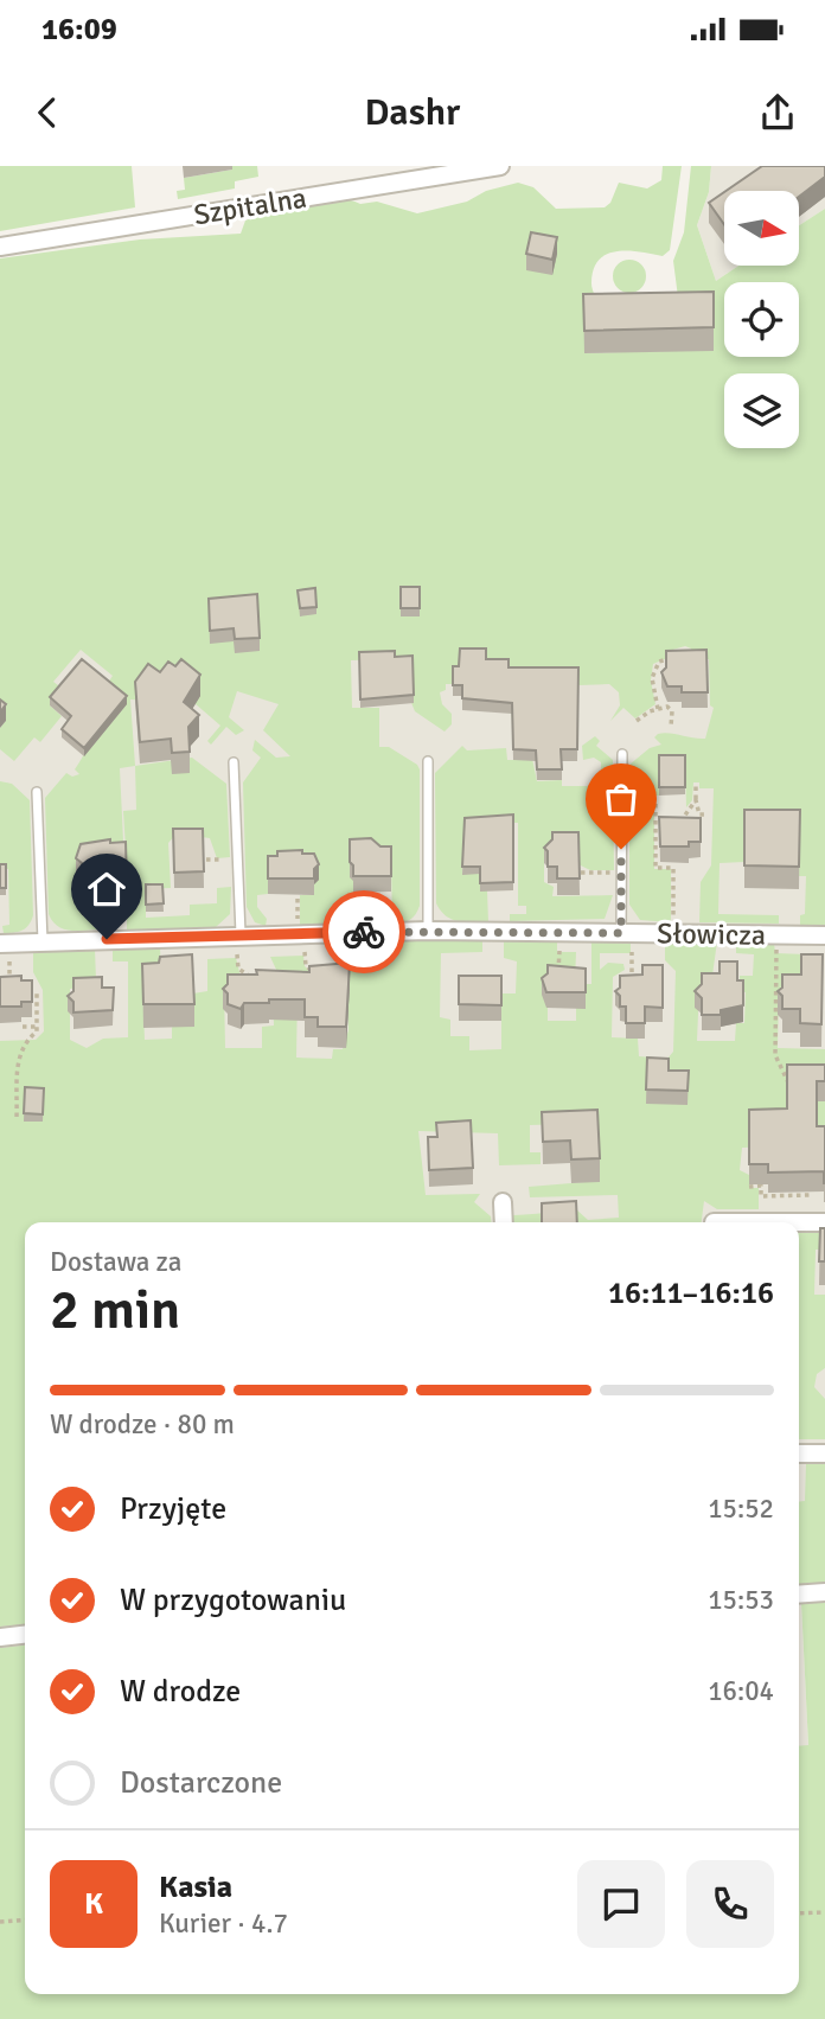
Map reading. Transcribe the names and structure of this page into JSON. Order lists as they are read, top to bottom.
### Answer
{
  "streets": {
    "street": ["Szpitalna", "Słowicza"]
  },
  "north": "right",
  "page": {
    "status": "16:09",
    "header": "Dashr",
    "heading": ["2 min", "Dostawa za", "16:11–16:16"],
    "panel": ["Kasia", "Kurier · 4.7"],
    "bar": "W drodze · 80 m",
    "list": [
      ["Przyjęte", "15:52"],
      ["W przygotowaniu", "15:53"],
      ["W drodze", "16:04"],
      "Dostarczone"
    ],
    "round": "K"
  }
}
